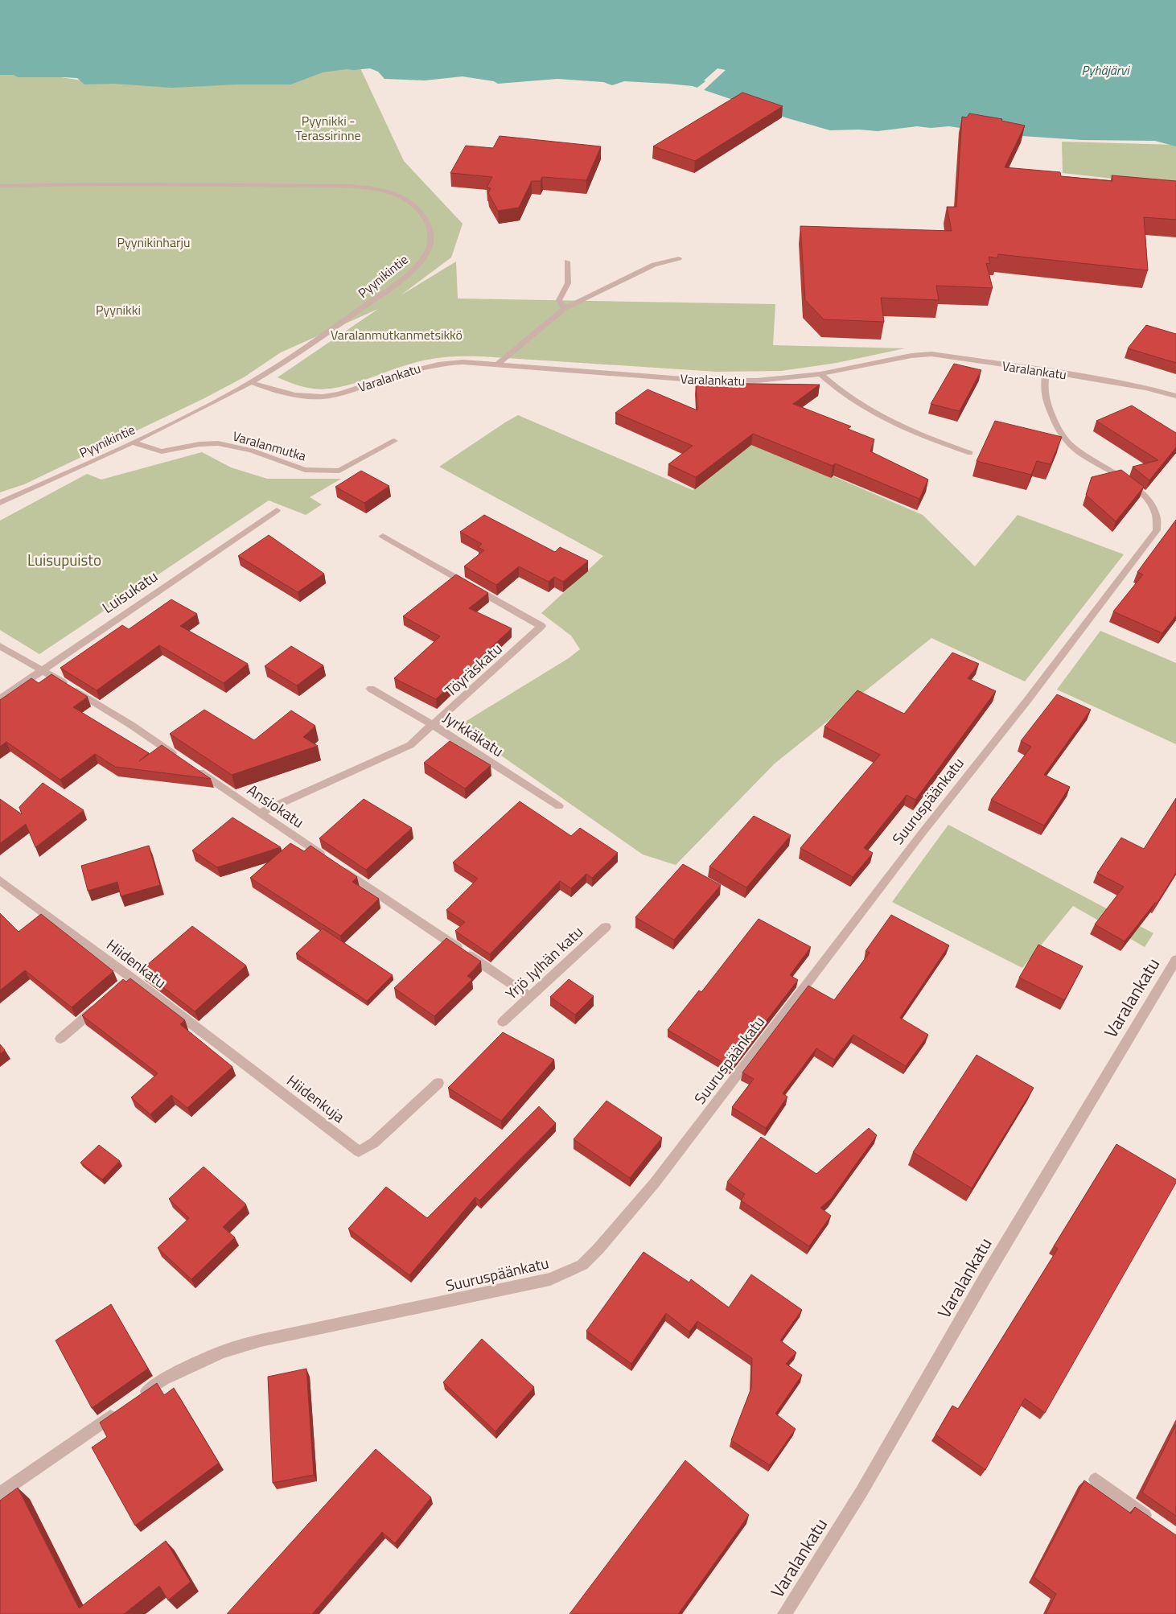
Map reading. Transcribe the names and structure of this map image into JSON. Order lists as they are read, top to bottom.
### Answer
{
  "streets": {
    "street": [
      "Pyynikintie",
      "Varalankatu",
      "Varalanmutka",
      "Luisukatu",
      "Töyräskatu",
      "Jyrkkäkatu",
      "Suuruspäänkatu",
      "Ansiokatu",
      "Yrjö Jylhän katu",
      "Hiidenkatu",
      "Hiidenkuja"
    ]
  },
  "crossings": [
    ["Pyynikintie", "Varalankatu"],
    ["Pyynikintie", "Varalanmutka"],
    ["Varalankatu", "Suuruspäänkatu"],
    ["Töyräskatu", "Jyrkkäkatu"],
    ["Töyräskatu", "Ansiokatu"],
    ["Hiidenkatu", "Hiidenkuja"]
  ],
  "water": ["Pyhäjärvi"],
  "parks": [
    "Pyynikki - Terassirinne",
    "Pyynikinharju",
    "Pyynikki",
    "Varalanmutkanmetsikkö",
    "Luisupuisto"
  ]
}
